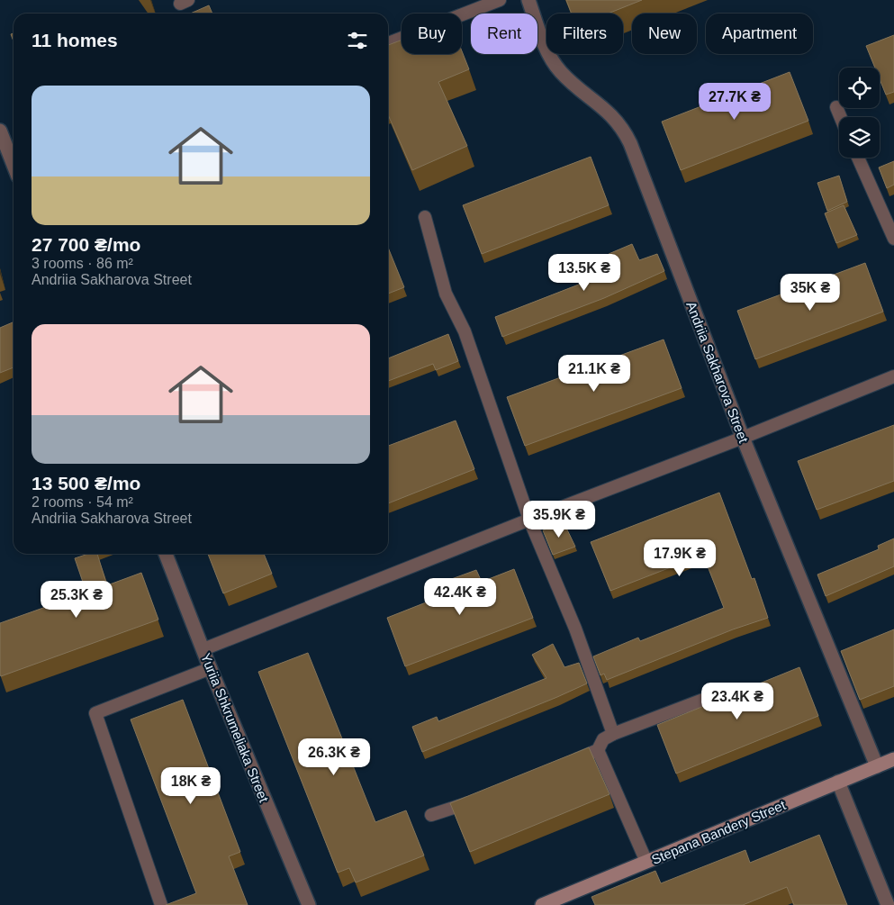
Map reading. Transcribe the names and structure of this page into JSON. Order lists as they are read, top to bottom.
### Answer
{
  "streets": {
    "street": ["Andriia Sakharova Street", "Yuriia Shkrumeliaka Street", "Stepana Bandery Street"]
  },
  "crossings": [
    ["Andriia Sakharova Street", "Stepana Bandery Street"]
  ],
  "page": {
    "chip": [
      "Buy",
      "Rent",
      "Filters",
      "New",
      "Apartment"
    ],
    "heading": "11 homes",
    "list": [
      {
        "name": "27 700 ₴/mo",
        "note": "3 rooms · 86 m² · Andriia Sakharova Street"
      },
      {
        "name": "13 500 ₴/mo",
        "note": "2 rooms · 54 m² · Andriia Sakharova Street"
      }
    ],
    "price": [
      "27.7K ₴",
      "13.5K ₴",
      "35K ₴",
      "21.1K ₴",
      "35.9K ₴",
      "17.9K ₴",
      "42.4K ₴",
      "25.3K ₴",
      "23.4K ₴",
      "26.3K ₴",
      "18K ₴"
    ]
  }
}
